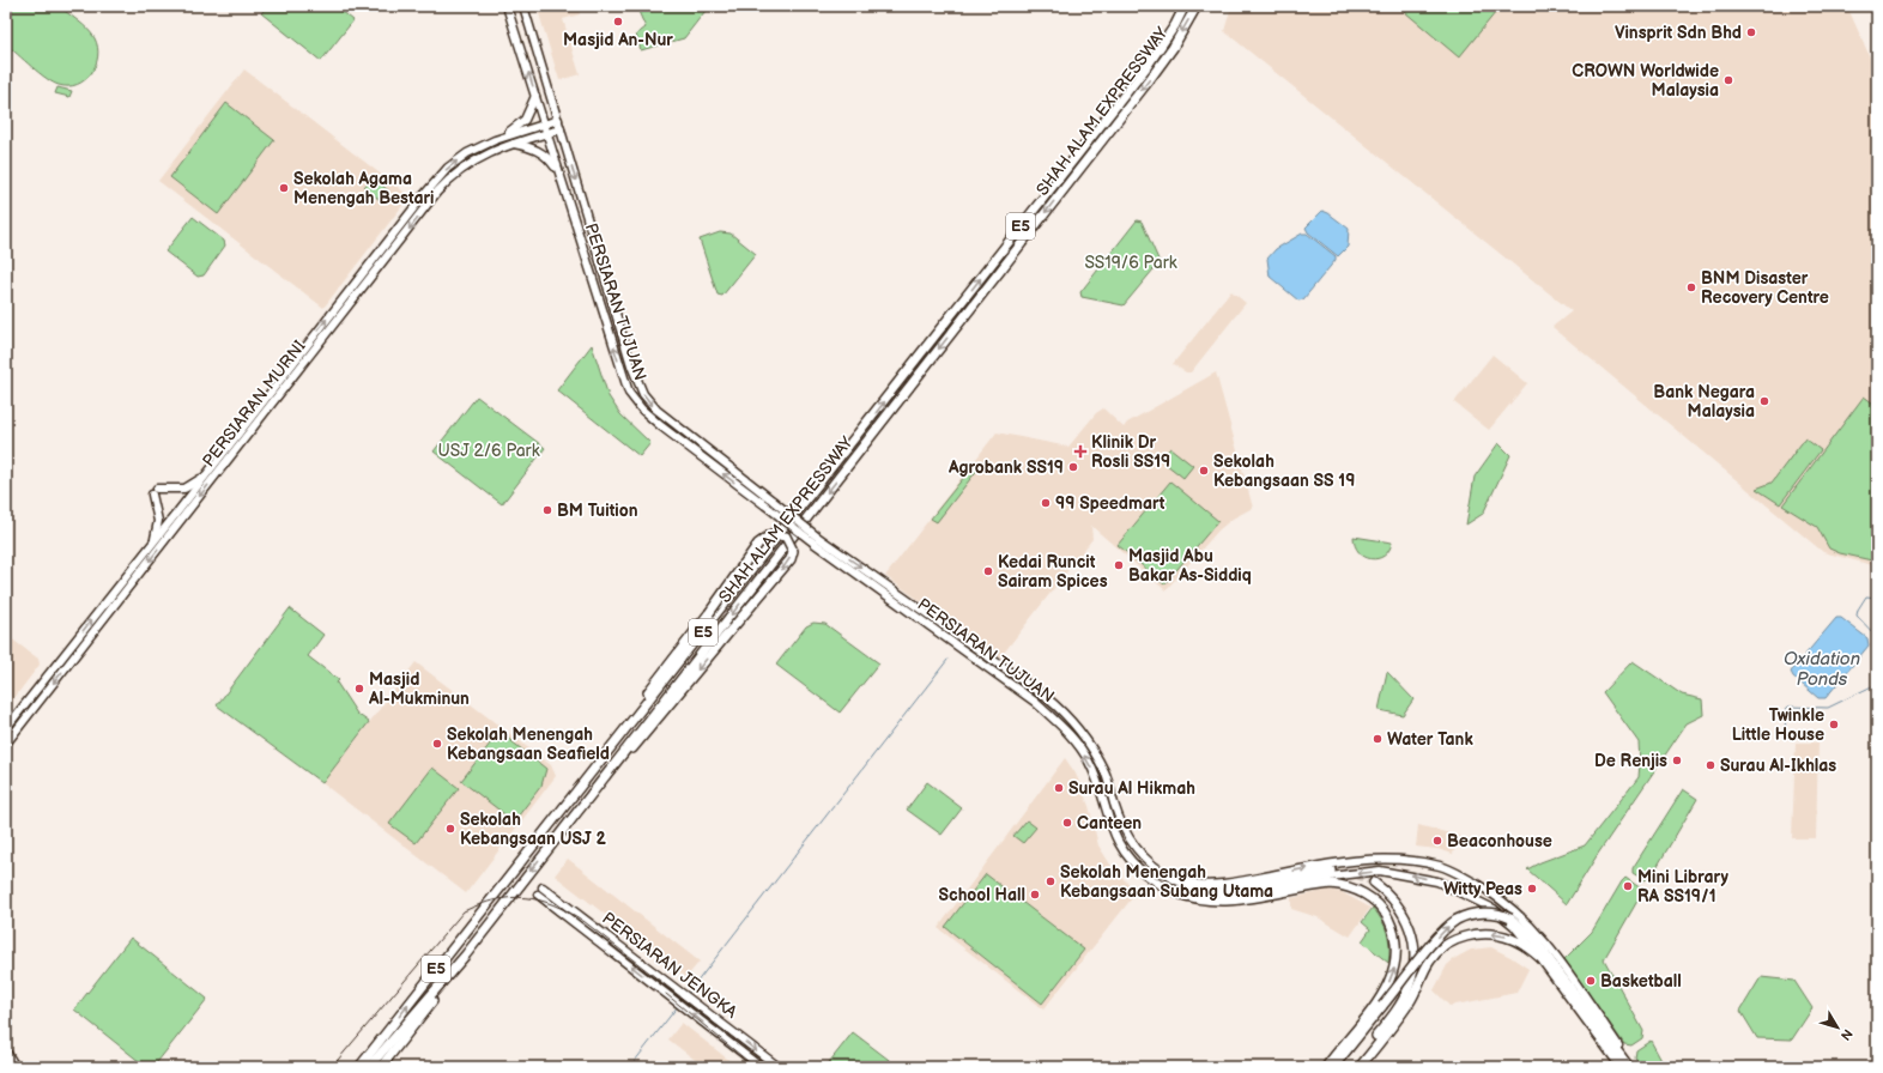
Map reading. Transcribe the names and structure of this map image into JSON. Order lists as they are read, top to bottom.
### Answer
{
  "streets": {
    "highway": ["SHAH ALAM EXPRESSWAY", "E5"],
    "main road": ["PERSIARAN TUJUAN", "PERSIARAN MURNI", "PERSIARAN JENGKA"]
  },
  "crossings": [
    ["PERSIARAN TUJUAN", "PERSIARAN MURNI"]
  ],
  "water": ["Oxidation Ponds"],
  "parks": ["SS19/6 Park", "USJ 2/6 Park"],
  "places": {
    "other": [
      "Masjid An-Nur",
      "Vinsprit Sdn Bhd",
      "CROWN Worldwide Malaysia",
      "Sekolah Agama Menengah Bestari",
      "BNM Disaster Recovery Centre",
      "Bank Negara Malaysia",
      "Agrobank SS19",
      "Sekolah Kebangsaan SS 19",
      "99 Speedmart",
      "BM Tuition",
      "Masjid Abu Bakar As-Siddiq",
      "Kedai Runcit Sairam Spices",
      "Masjid Al-Mukminun",
      "Twinkle Little House",
      "Water Tank",
      "Sekolah Menengah Kebangsaan Seafield",
      "De Renjis",
      "Surau Al-Ikhlas",
      "Surau Al Hikmah",
      "Canteen",
      "Sekolah Kebangsaan USJ 2",
      "Beaconhouse",
      "Sekolah Menengah Kebangsaan Subang Utama",
      "Mini Library RA SS19/1",
      "Witty Peas",
      "School Hall",
      "Basketball"
    ],
    "health": ["Klinik Dr Rosli SS19"]
  },
  "north": "bottom right"
}
